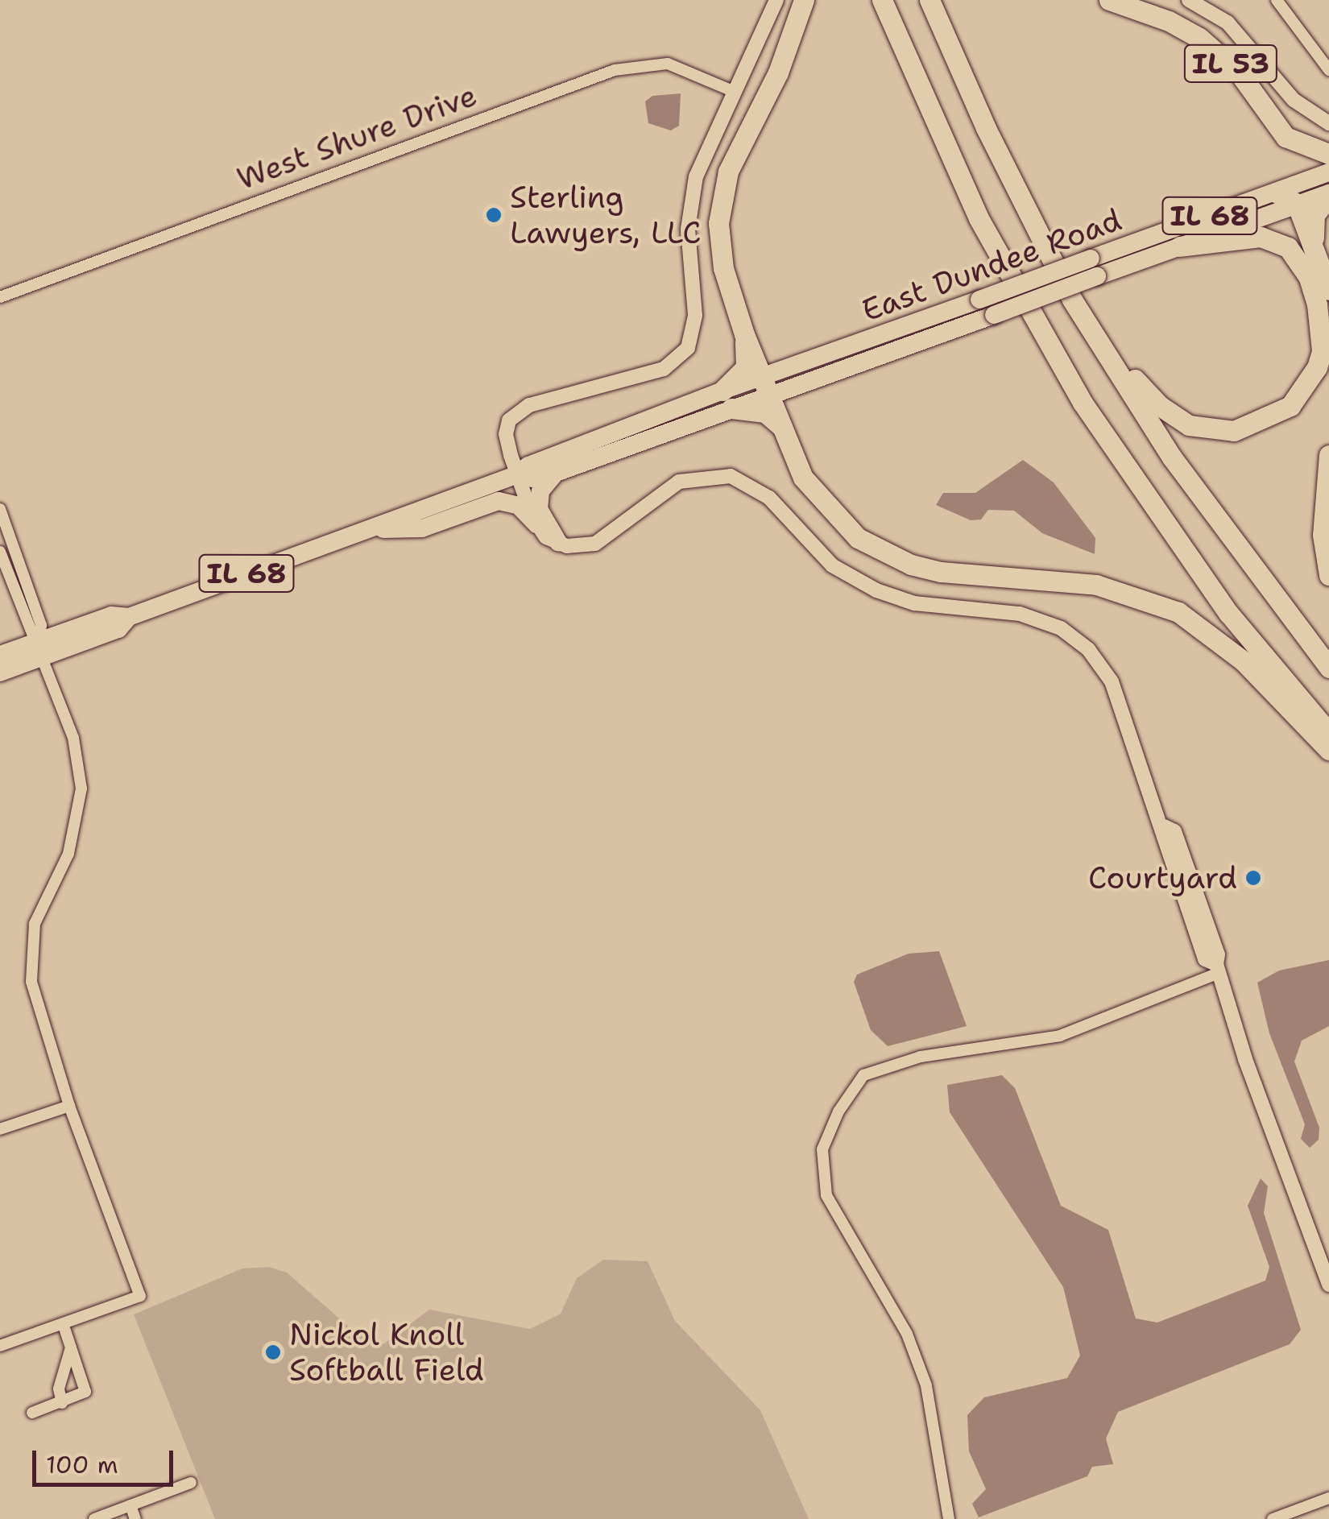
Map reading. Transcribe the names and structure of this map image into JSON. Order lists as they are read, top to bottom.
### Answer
{
  "streets": {
    "highway": ["IL 53"],
    "main road": ["IL 68", "East Dundee Road"],
    "street": ["West Shure Drive"]
  },
  "crossings": [
    ["IL 68", "East Dundee Road"]
  ],
  "places": ["Sterling Lawyers, LLC", "Courtyard", "Nickol Knoll Softball Field"],
  "scale_bar": "100 m"
}
